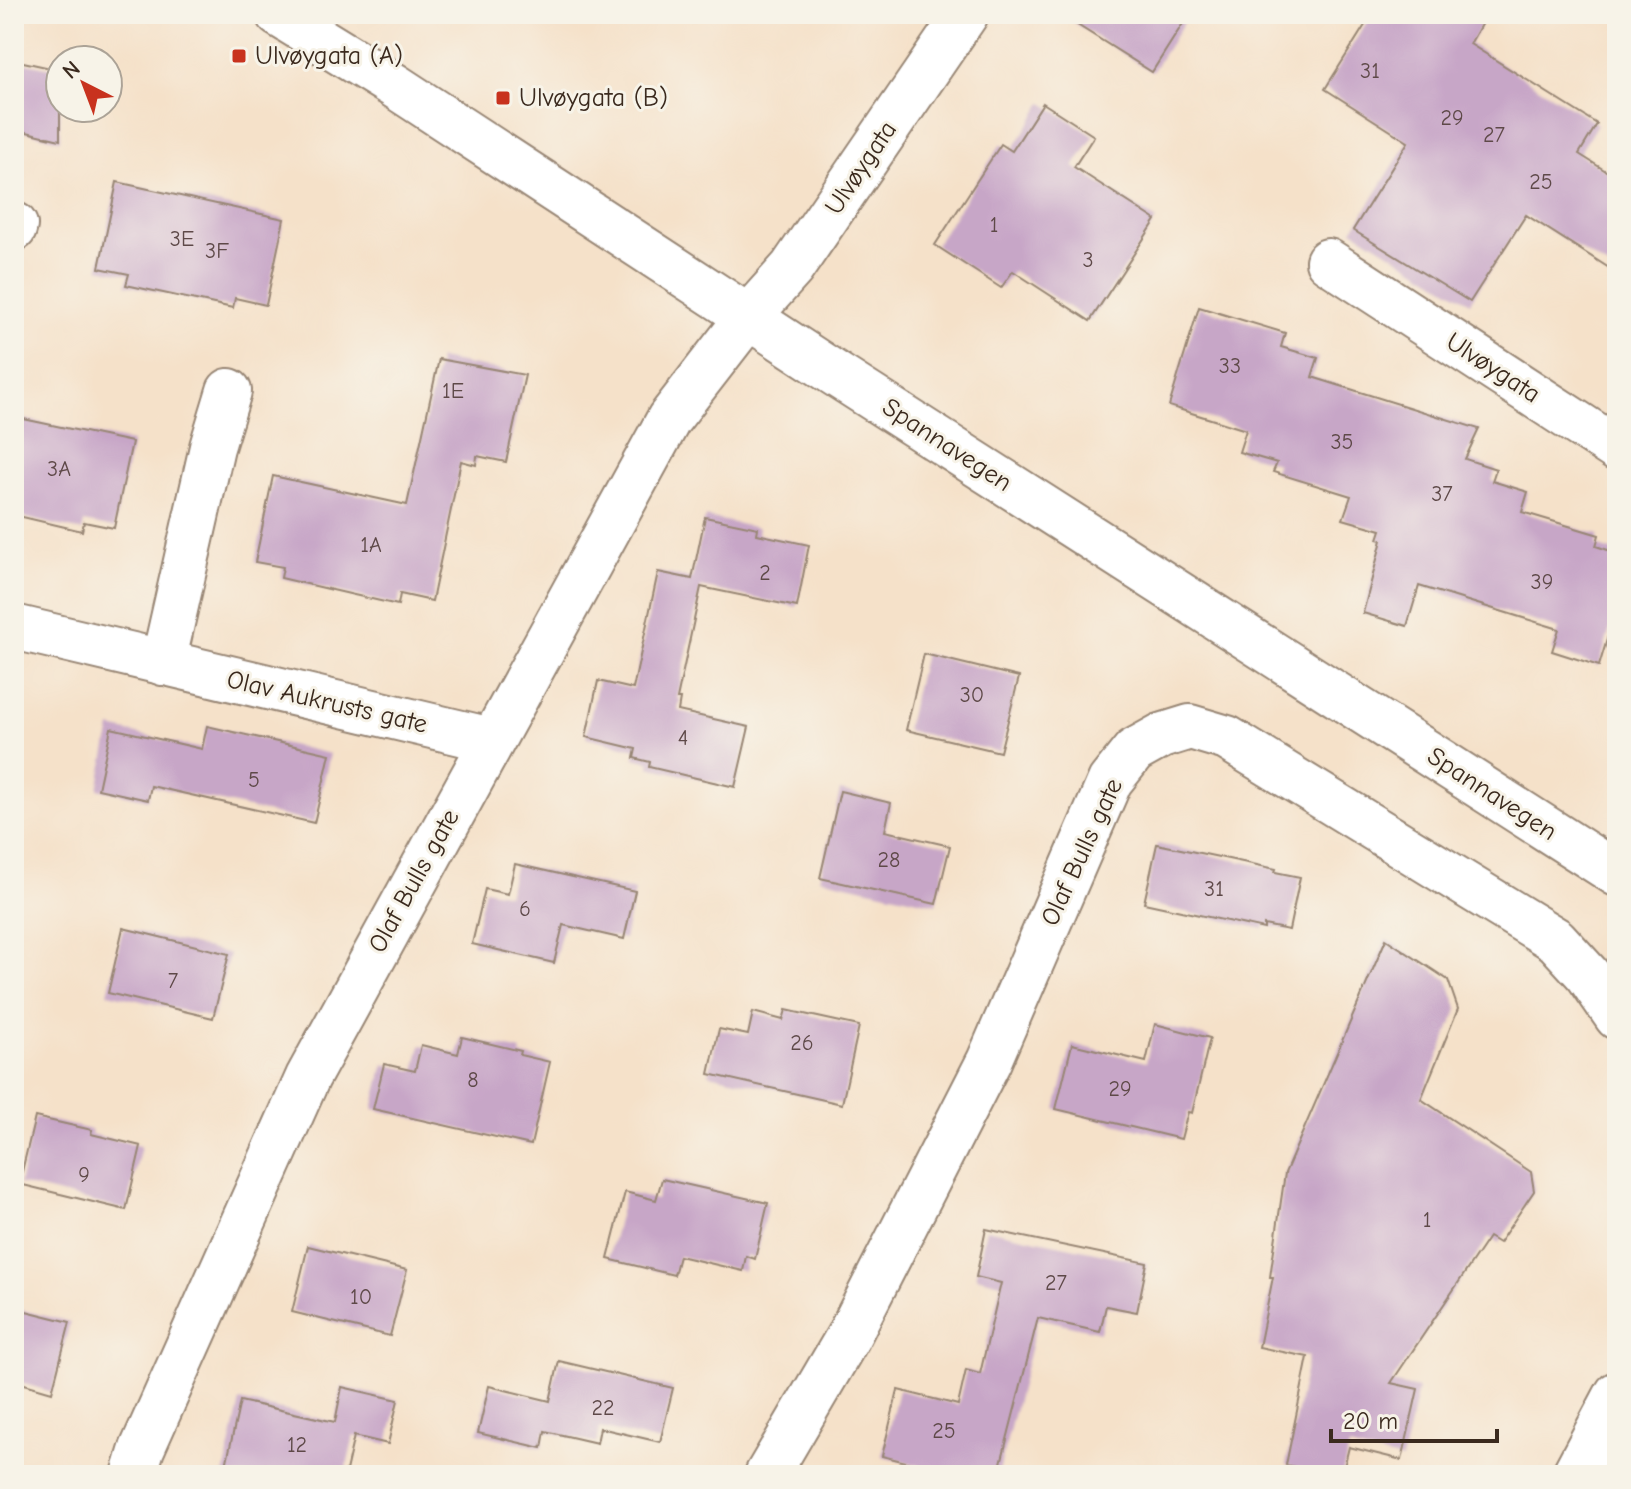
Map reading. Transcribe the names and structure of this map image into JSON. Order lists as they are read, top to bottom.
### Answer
{
  "streets": {
    "street": [
      "Ulvøygata",
      "Spannavegen",
      "Olav Aukrusts gate",
      "Olaf Bulls gate"
    ]
  },
  "crossings": [
    ["Ulvøygata", "Spannavegen"],
    ["Ulvøygata", "Olaf Bulls gate"],
    ["Spannavegen", "Olaf Bulls gate"],
    ["Olav Aukrusts gate", "Olaf Bulls gate"]
  ],
  "places": {
    "transit": ["Ulvøygata (A)", "Ulvøygata (B)"]
  },
  "house_numbers": [
    "31",
    "29",
    "27",
    "25",
    "1",
    "3E",
    "3F",
    "3",
    "33",
    "1E",
    "35",
    "3A",
    "37",
    "1A",
    "2",
    "39",
    "30",
    "4",
    "5",
    "28",
    "31",
    "6",
    "7",
    "26",
    "8",
    "29",
    "9",
    "1",
    "27",
    "10",
    "22",
    "25",
    "12"
  ],
  "scale_bar": "20 m",
  "north": "top left"
}
